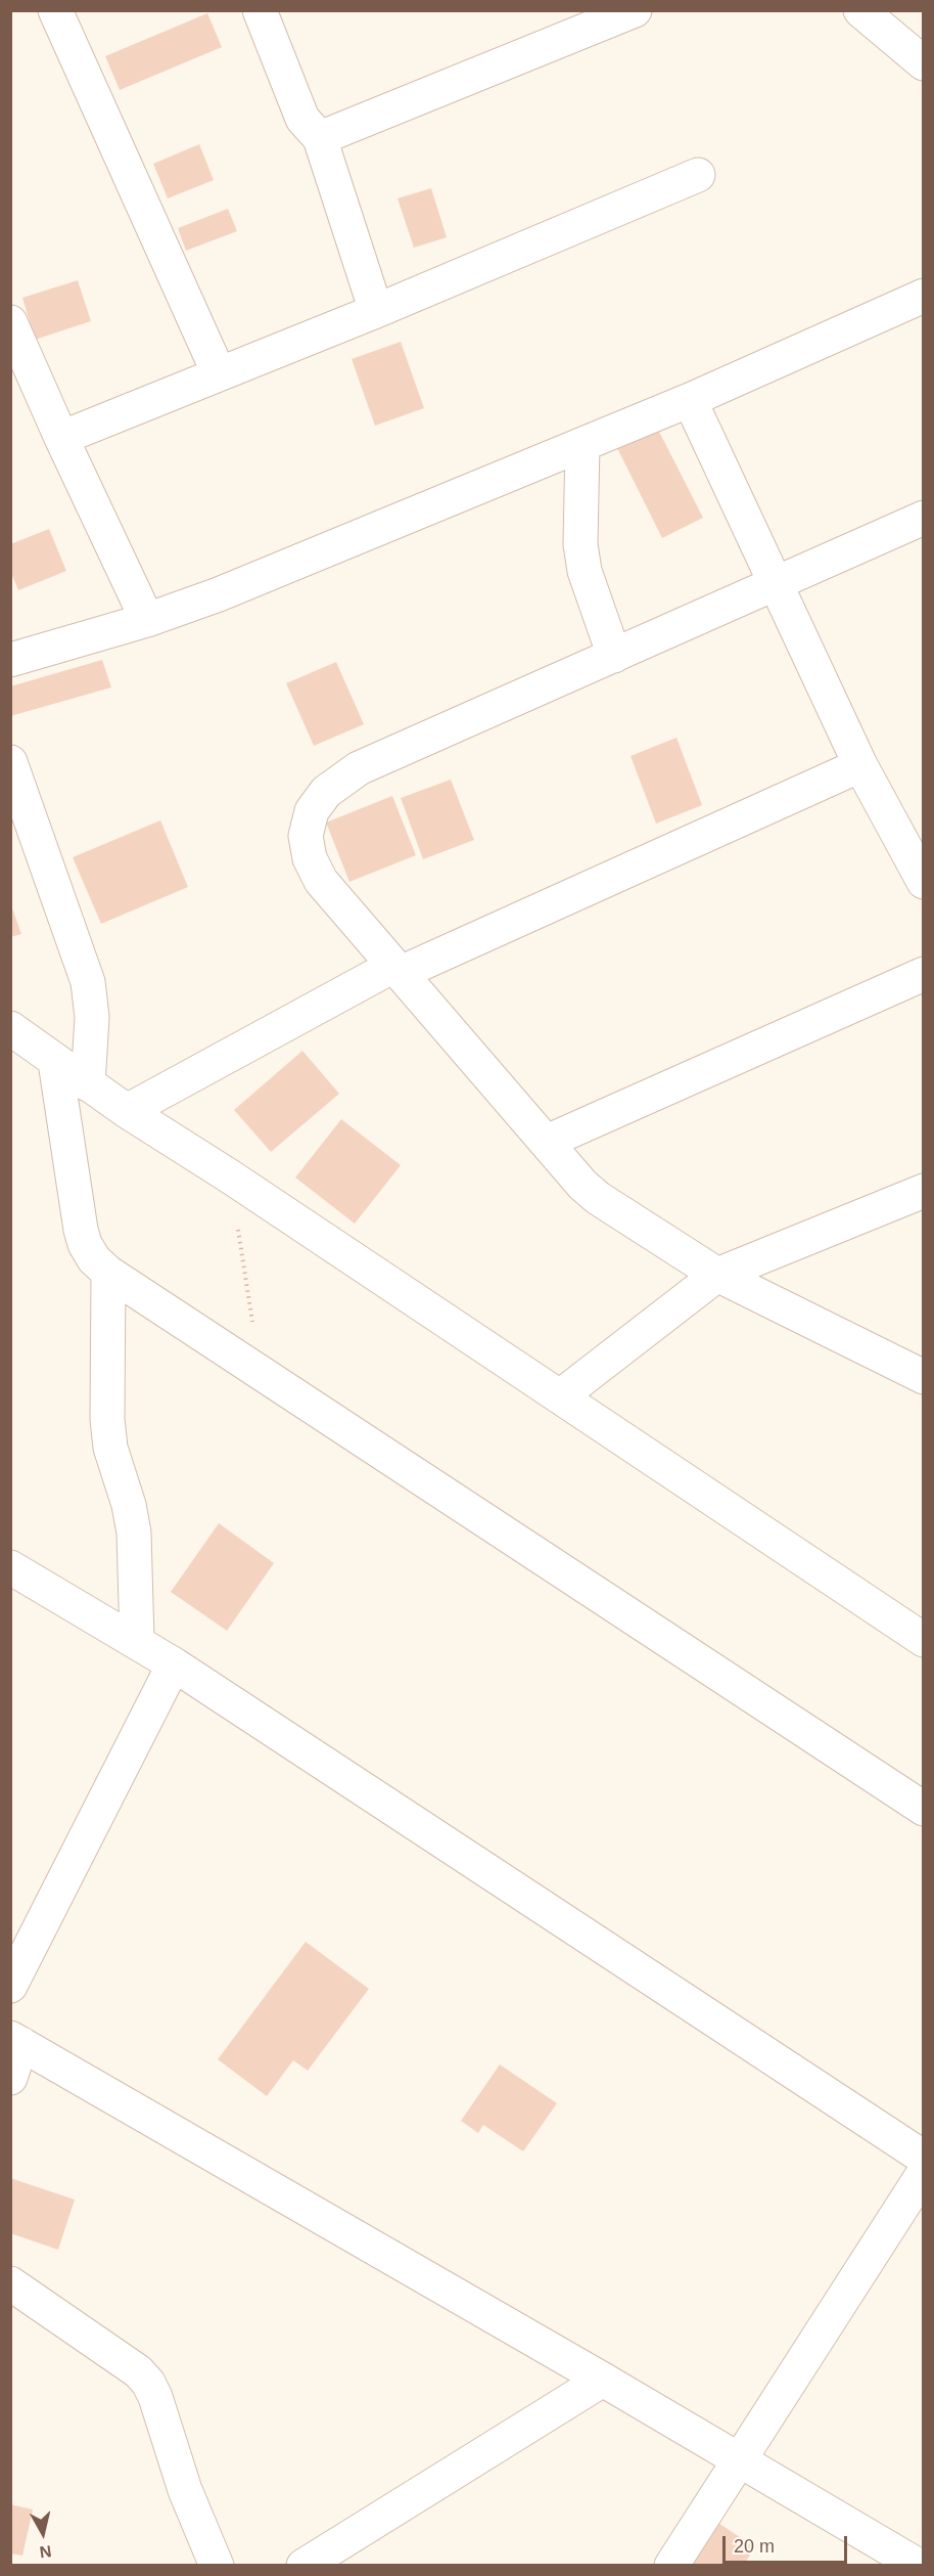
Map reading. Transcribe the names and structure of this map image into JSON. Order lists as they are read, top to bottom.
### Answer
{
  "scale_bar": "20 m",
  "north": "bottom"
}
